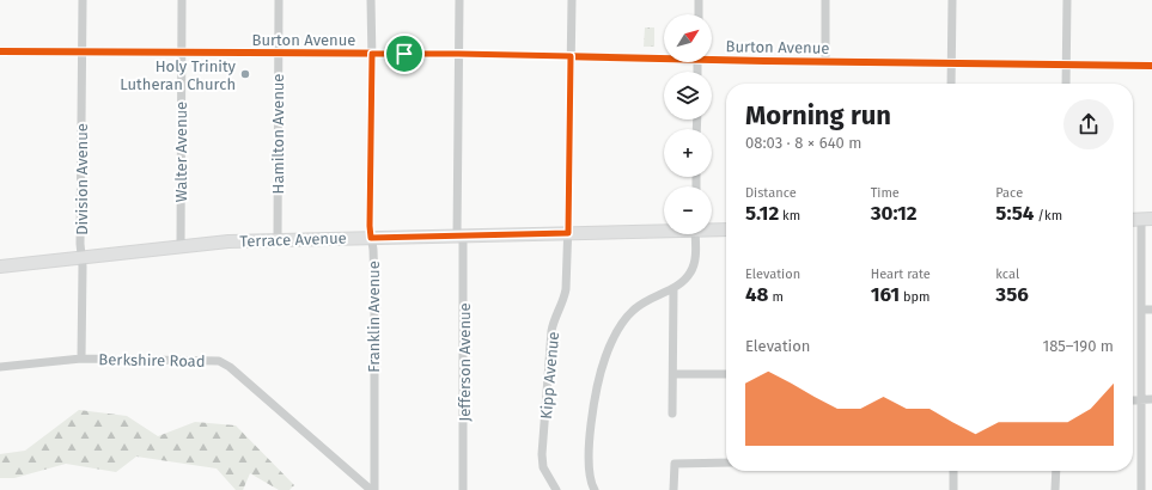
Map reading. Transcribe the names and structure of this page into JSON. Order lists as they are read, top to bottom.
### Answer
{
  "streets": {
    "main road": ["Terrace Avenue"],
    "street": [
      "Burton Avenue",
      "Hamilton Avenue",
      "Walter Avenue",
      "Division Avenue",
      "Franklin Avenue",
      "Berkshire Road",
      "Jefferson Avenue",
      "Kipp Avenue"
    ]
  },
  "crossings": [
    ["Burton Avenue", "Hamilton Avenue"],
    ["Burton Avenue", "Walter Avenue"],
    ["Burton Avenue", "Division Avenue"],
    ["Burton Avenue", "Franklin Avenue"],
    ["Burton Avenue", "Jefferson Avenue"],
    ["Burton Avenue", "Kipp Avenue"],
    ["Hamilton Avenue", "Terrace Avenue"],
    ["Walter Avenue", "Terrace Avenue"],
    ["Division Avenue", "Terrace Avenue"],
    ["Division Avenue", "Berkshire Road"],
    ["Terrace Avenue", "Franklin Avenue"],
    ["Terrace Avenue", "Jefferson Avenue"],
    ["Terrace Avenue", "Kipp Avenue"],
    ["Franklin Avenue", "Berkshire Road"]
  ],
  "places": ["Holy Trinity Lutheran Church"],
  "north": "top right",
  "page": {
    "map_buttons": ["+", "−"],
    "heading": ["Morning run", "08:03 · 8 × 640 m"],
    "stats": [
      ["Distance", "5.12 km"],
      ["Time", "30:12"],
      ["Pace", "5:54 /km"],
      ["Elevation", "48 m"],
      ["Heart rate", "161 bpm"],
      ["kcal", "356"]
    ],
    "chart": ["Elevation", "185–190 m"]
  }
}
